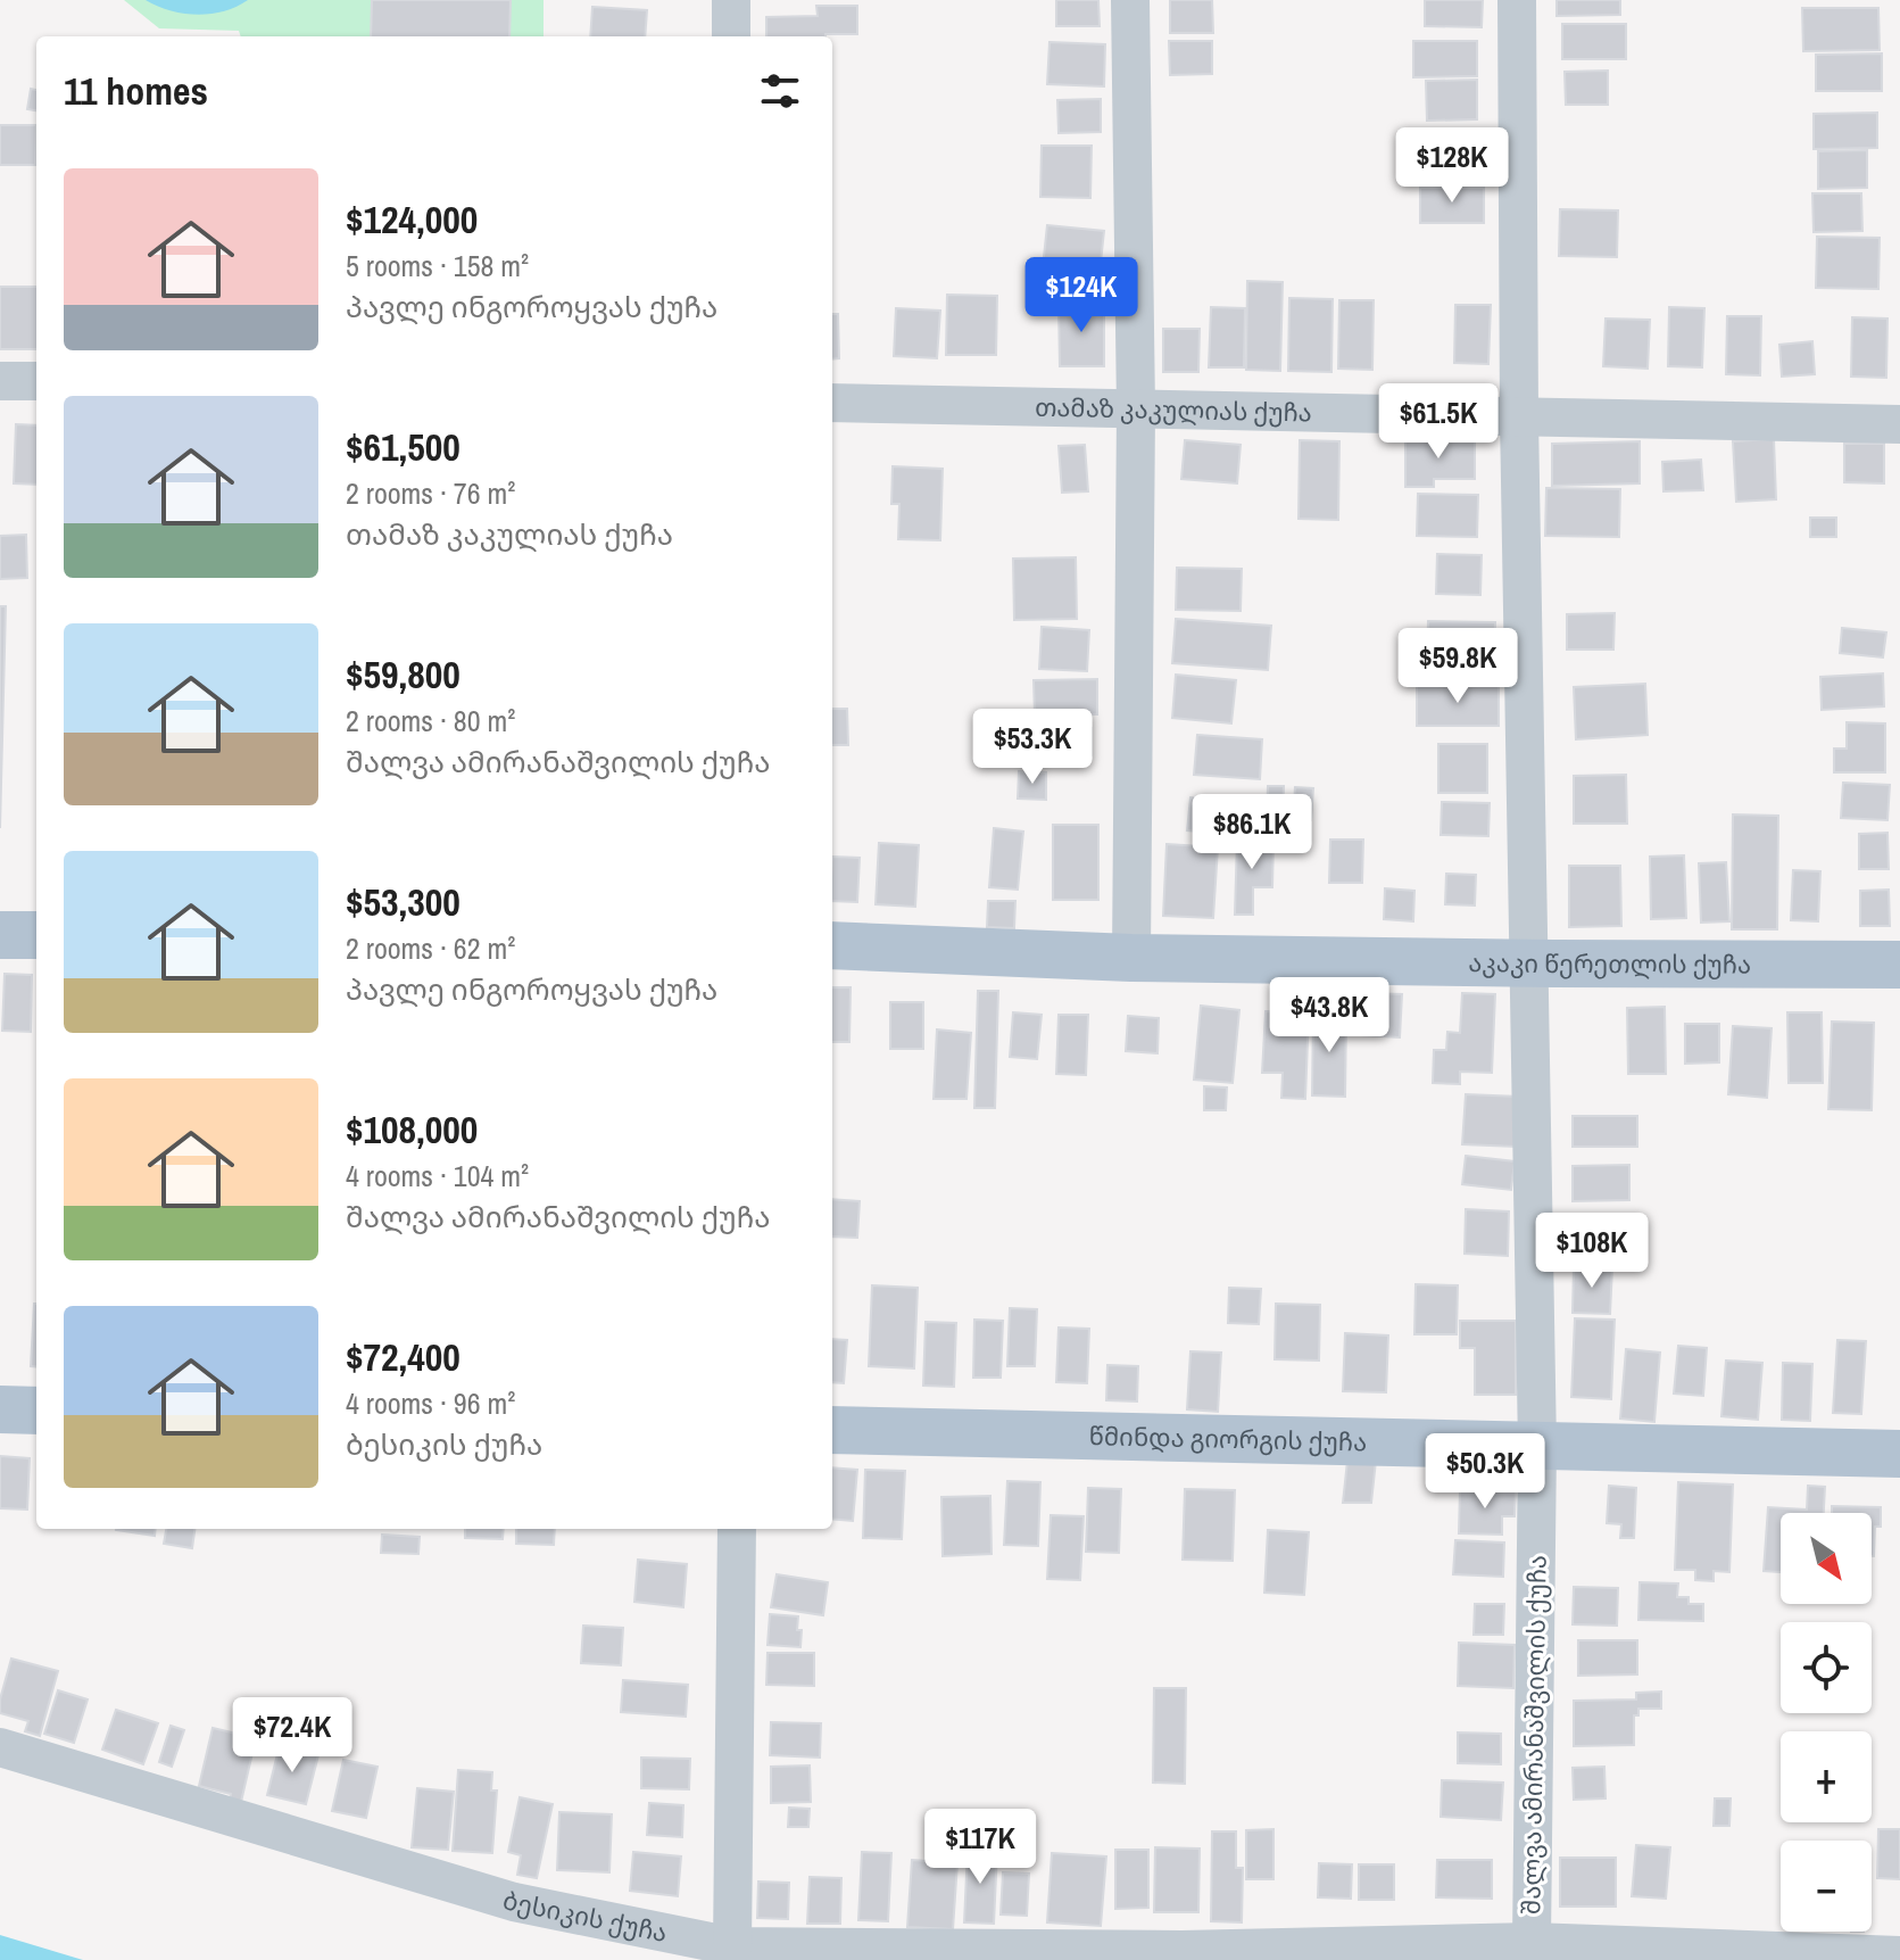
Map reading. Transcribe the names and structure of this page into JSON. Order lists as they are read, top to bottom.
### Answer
{
  "streets": {
    "main road": ["აკაკი წერეთლის ქუჩა", "წმინდა გიორგის ქუჩა"],
    "street": ["თამაზ კაკულიას ქუჩა", "შალვა ამირანაშვილის ქუჩა", "ბესიკის ქუჩა"]
  },
  "crossings": [
    ["თამაზ კაკულიას ქუჩა", "შალვა ამირანაშვილის ქუჩა"],
    ["აკაკი წერეთლის ქუჩა", "შალვა ამირანაშვილის ქუჩა"],
    ["წმინდა გიორგის ქუჩა", "შალვა ამირანაშვილის ქუჩა"],
    ["შალვა ამირანაშვილის ქუჩა", "ბესიკის ქუჩა"]
  ],
  "north": "bottom right",
  "page": {
    "heading": "11 homes",
    "price": [
      "$128K",
      "$124K",
      "$61.5K",
      "$59.8K",
      "$53.3K",
      "$86.1K",
      "$43.8K",
      "$108K",
      "$50.3K",
      "$72.4K",
      "$117K"
    ],
    "list": [
      {
        "name": "$124,000",
        "note": "5 rooms · 158 m² · პავლე ინგოროყვას ქუჩა"
      },
      {
        "name": "$61,500",
        "note": "2 rooms · 76 m² · თამაზ კაკულიას ქუჩა"
      },
      {
        "name": "$59,800",
        "note": "2 rooms · 80 m² · შალვა ამირანაშვილის ქუჩა"
      },
      {
        "name": "$53,300",
        "note": "2 rooms · 62 m² · პავლე ინგოროყვას ქუჩა"
      },
      {
        "name": "$108,000",
        "note": "4 rooms · 104 m² · შალვა ამირანაშვილის ქუჩა"
      },
      {
        "name": "$72,400",
        "note": "4 rooms · 96 m² · ბესიკის ქუჩა"
      }
    ],
    "map_buttons": ["+", "−"]
  }
}
